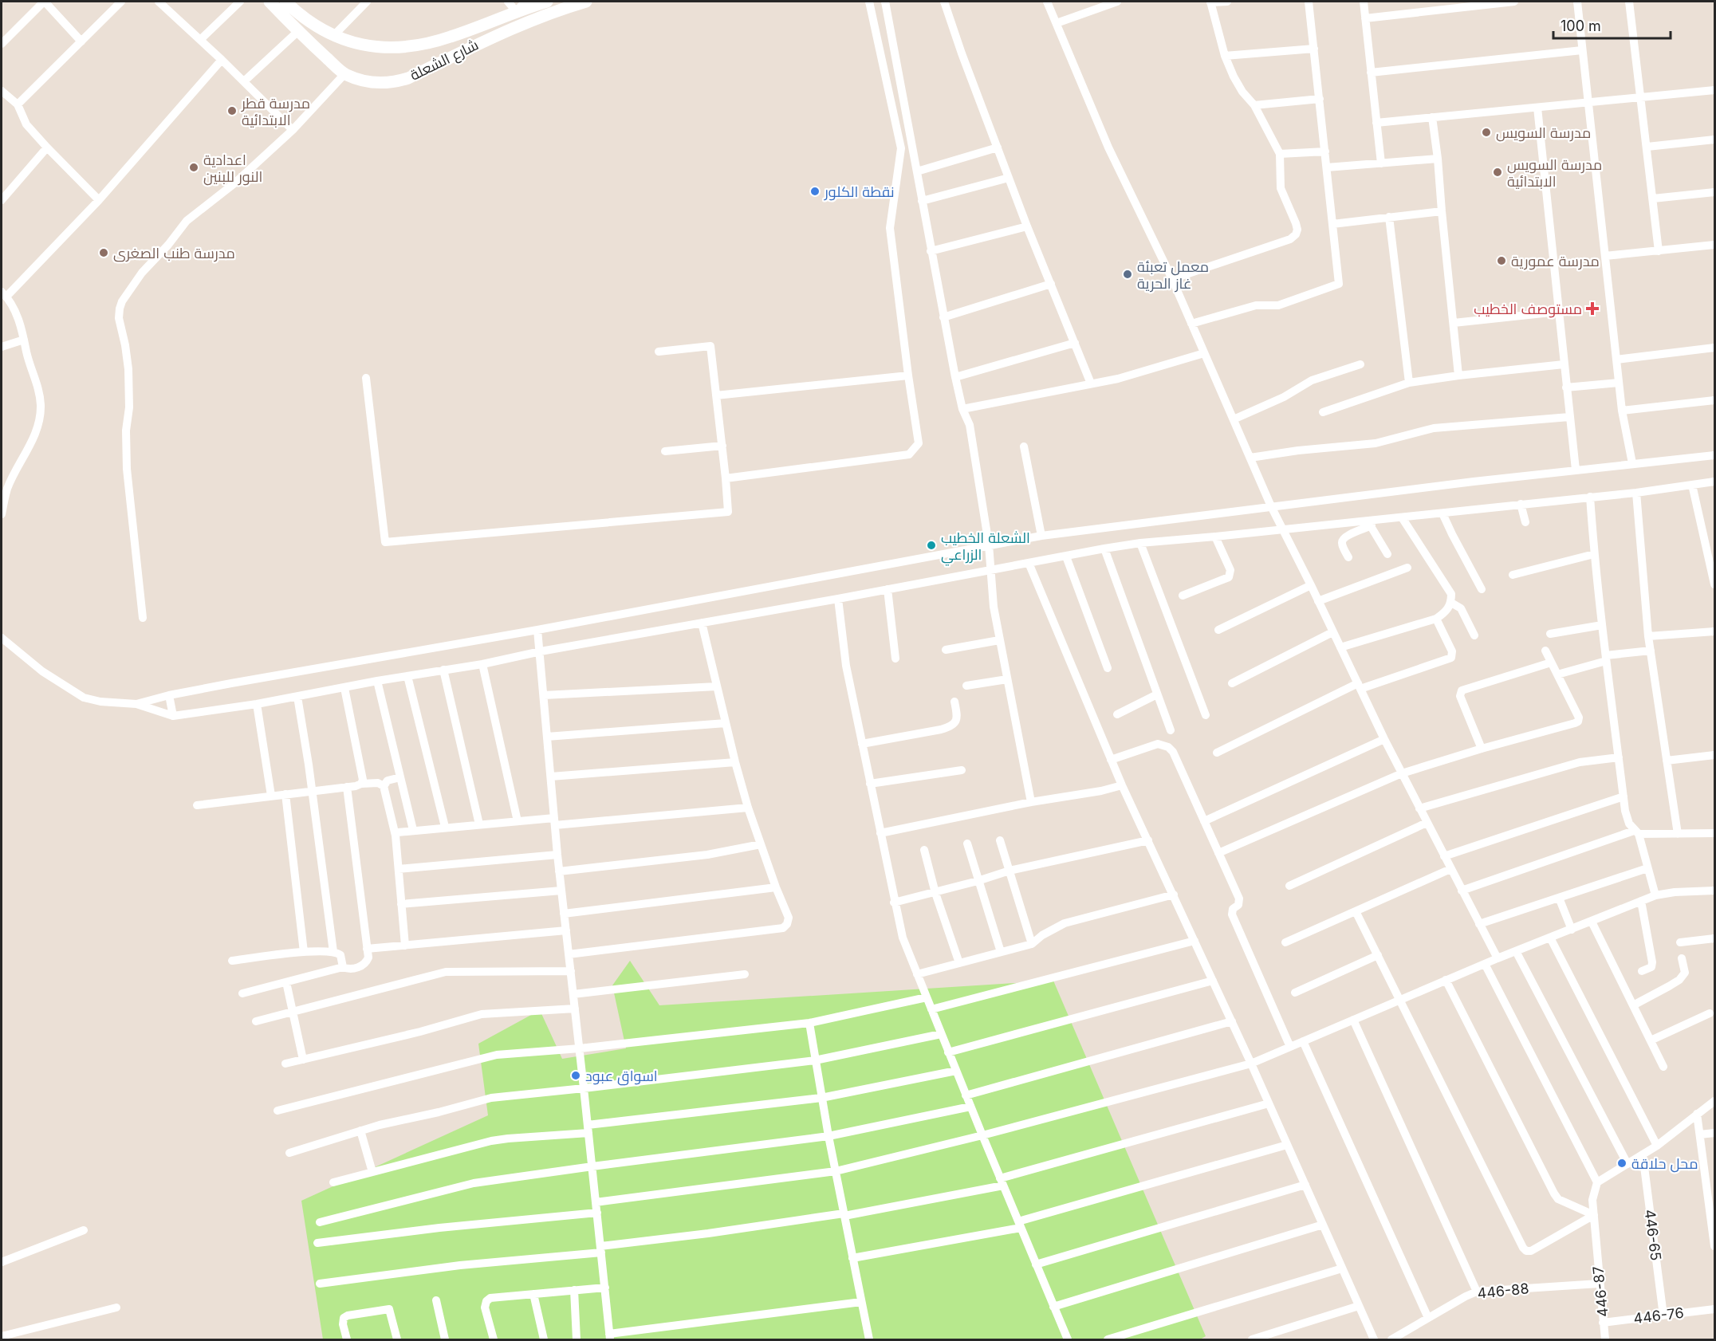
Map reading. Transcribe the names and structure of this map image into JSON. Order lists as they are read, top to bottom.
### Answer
{
  "streets": {
    "main road": ["شارع الشعلة"],
    "street": [
      "446-65",
      "446-88",
      "446-87",
      "446-76"
    ]
  },
  "crossings": [
    ["446-65", "446-76"],
    ["446-88", "446-87"],
    ["446-87", "446-76"]
  ],
  "places": {
    "other": [
      "مدرسة قطر الابتدائية",
      "مدرسة السويس",
      "اعدادية النور للبنين",
      "مدرسة السويس الابتدائية",
      "نقطة الكلور",
      "مدرسة طنب الصغرى",
      "مدرسة عمورية",
      "معمل تعبئة غاز الحرية",
      "الشعلة الخطيب الزراعي",
      "اسواق عبود",
      "محل حلاقة"
    ],
    "health": ["مستوصف الخطيب"]
  },
  "scale_bar": "100 m"
}
